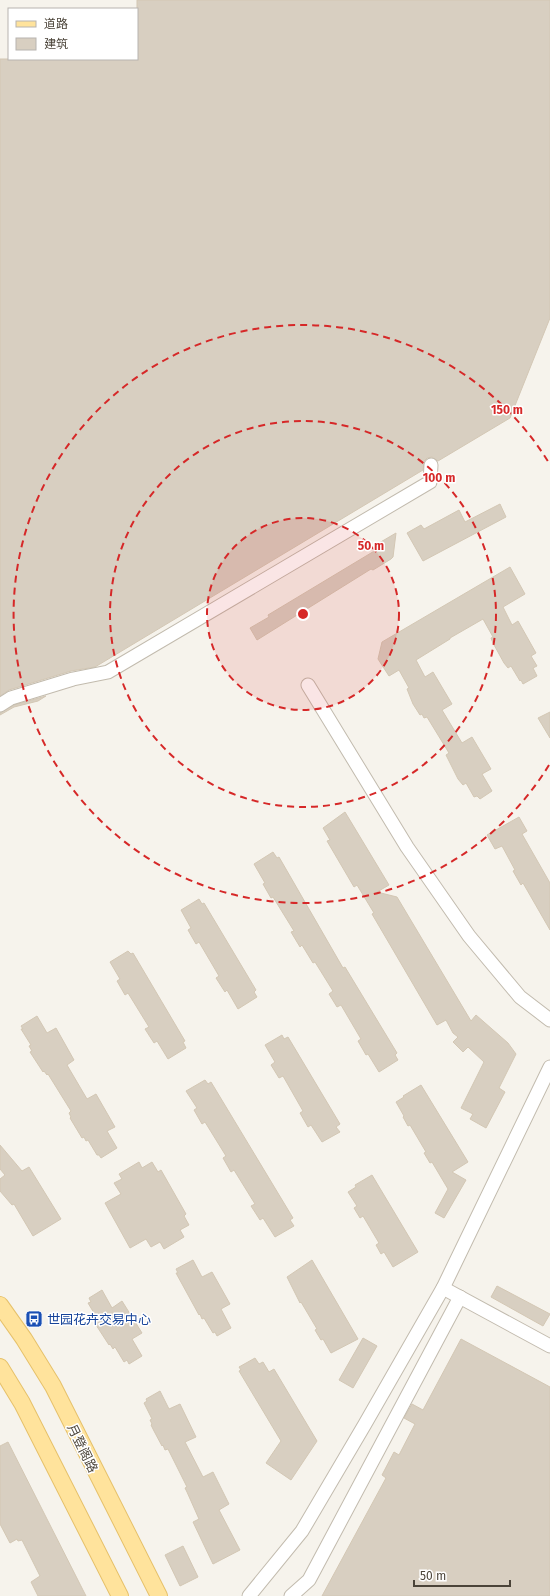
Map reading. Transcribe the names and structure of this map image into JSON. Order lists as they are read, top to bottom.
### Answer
{
  "streets": {
    "main road": ["月登阁路"]
  },
  "places": {
    "bus stop": ["世园花卉交易中心"]
  },
  "legend": ["道路", "建筑"],
  "scale_bar": "50 m",
  "rings": ["150 m", "100 m", "50 m"]
}
